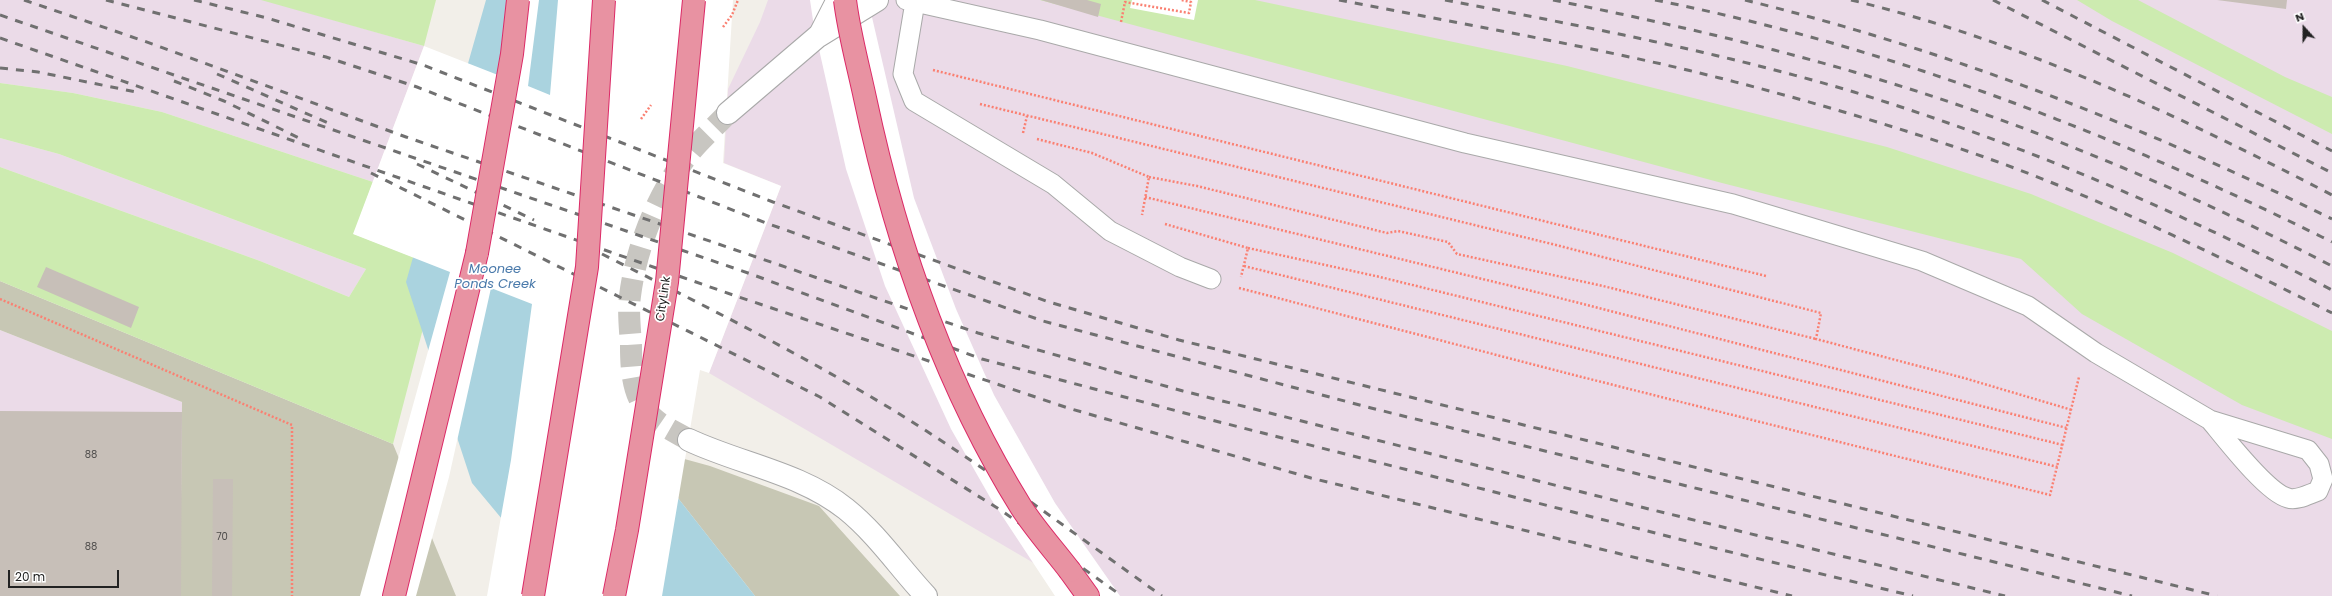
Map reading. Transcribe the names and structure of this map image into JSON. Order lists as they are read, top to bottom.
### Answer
{
  "streets": {
    "highway": ["CityLink"]
  },
  "water": ["Moonee Ponds Creek"],
  "house_numbers": ["88", "70", "88"],
  "scale_bar": "20 m",
  "north": "top"
}
